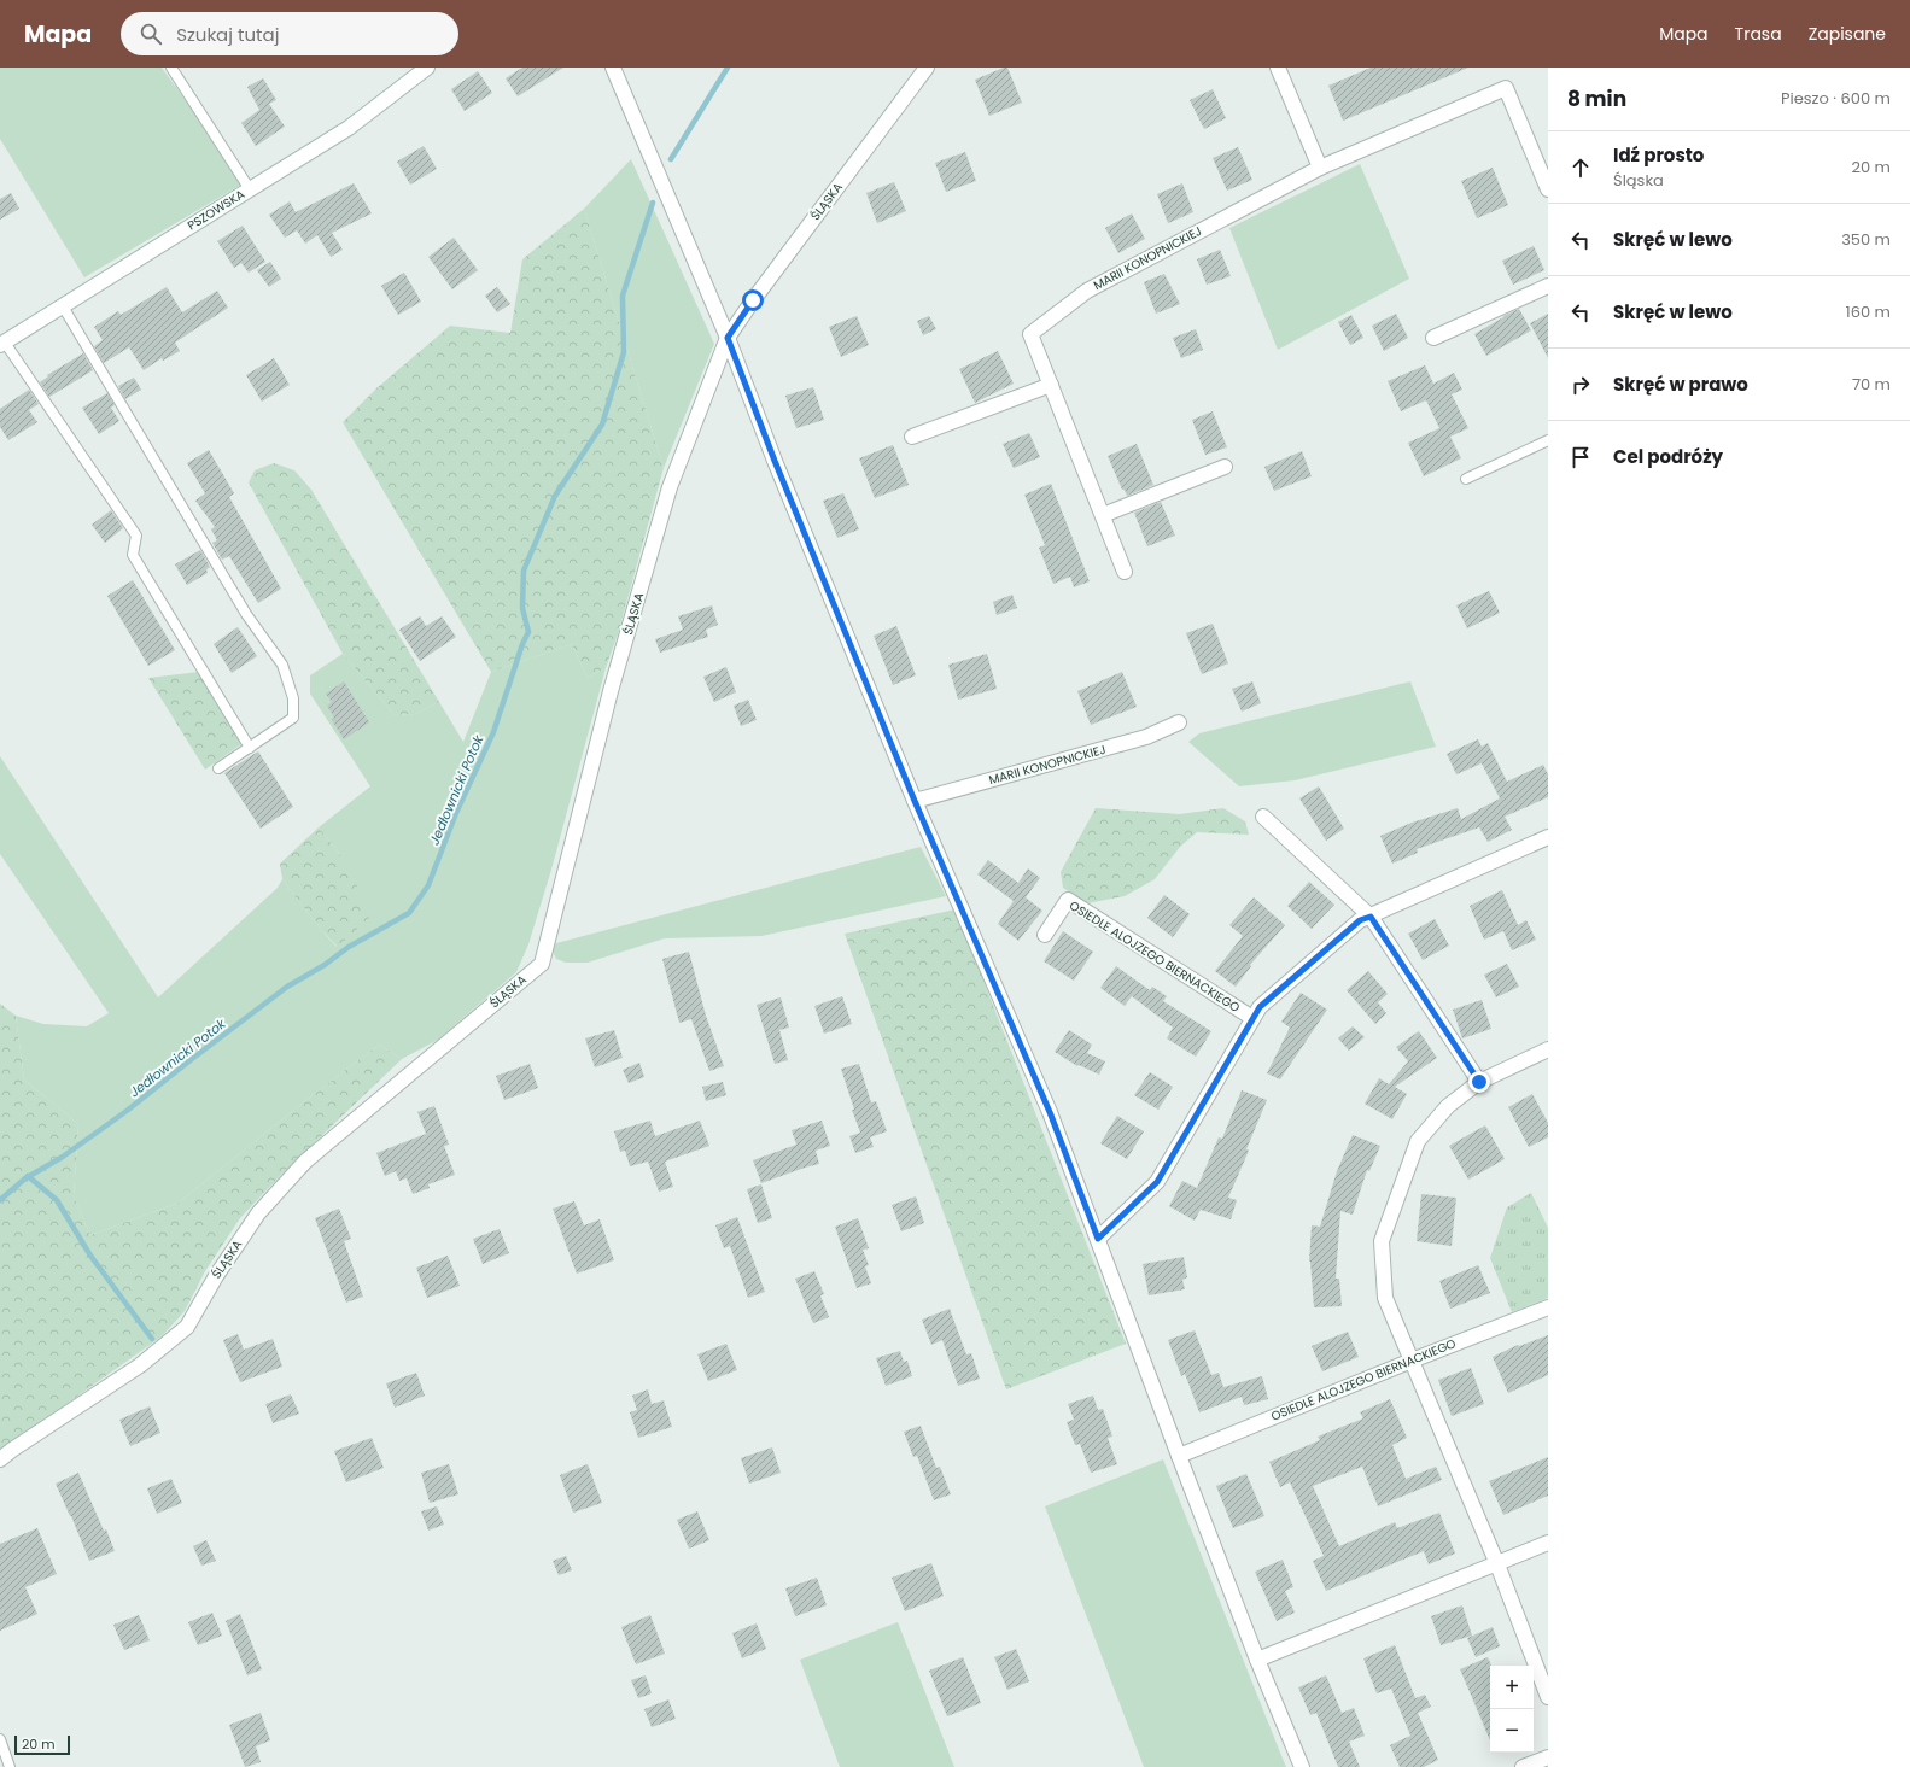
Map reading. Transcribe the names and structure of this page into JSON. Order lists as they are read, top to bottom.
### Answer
{
  "streets": {
    "street": [
      "ŚLĄSKA",
      "PSZOWSKA",
      "MARII KONOPNICKIEJ",
      "OSIEDLE ALOJZEGO BIERNACKIEGO"
    ]
  },
  "water": ["Jedłownicki Potok"],
  "scale_bar": "20 m",
  "page": {
    "header": "Mapa",
    "search": "Szukaj tutaj",
    "nav": ["Mapa", "Trasa", "Zapisane"],
    "heading": ["8 min", "Pieszo · 600 m"],
    "list": [
      ["Idź prosto", "Śląska", "20 m"],
      ["Skręć w lewo", "350 m"],
      ["Skręć w lewo", "160 m"],
      ["Skręć w prawo", "70 m"],
      "Cel podróży"
    ],
    "map_buttons": ["+", "−"],
    "scale": "20 m"
  }
}
